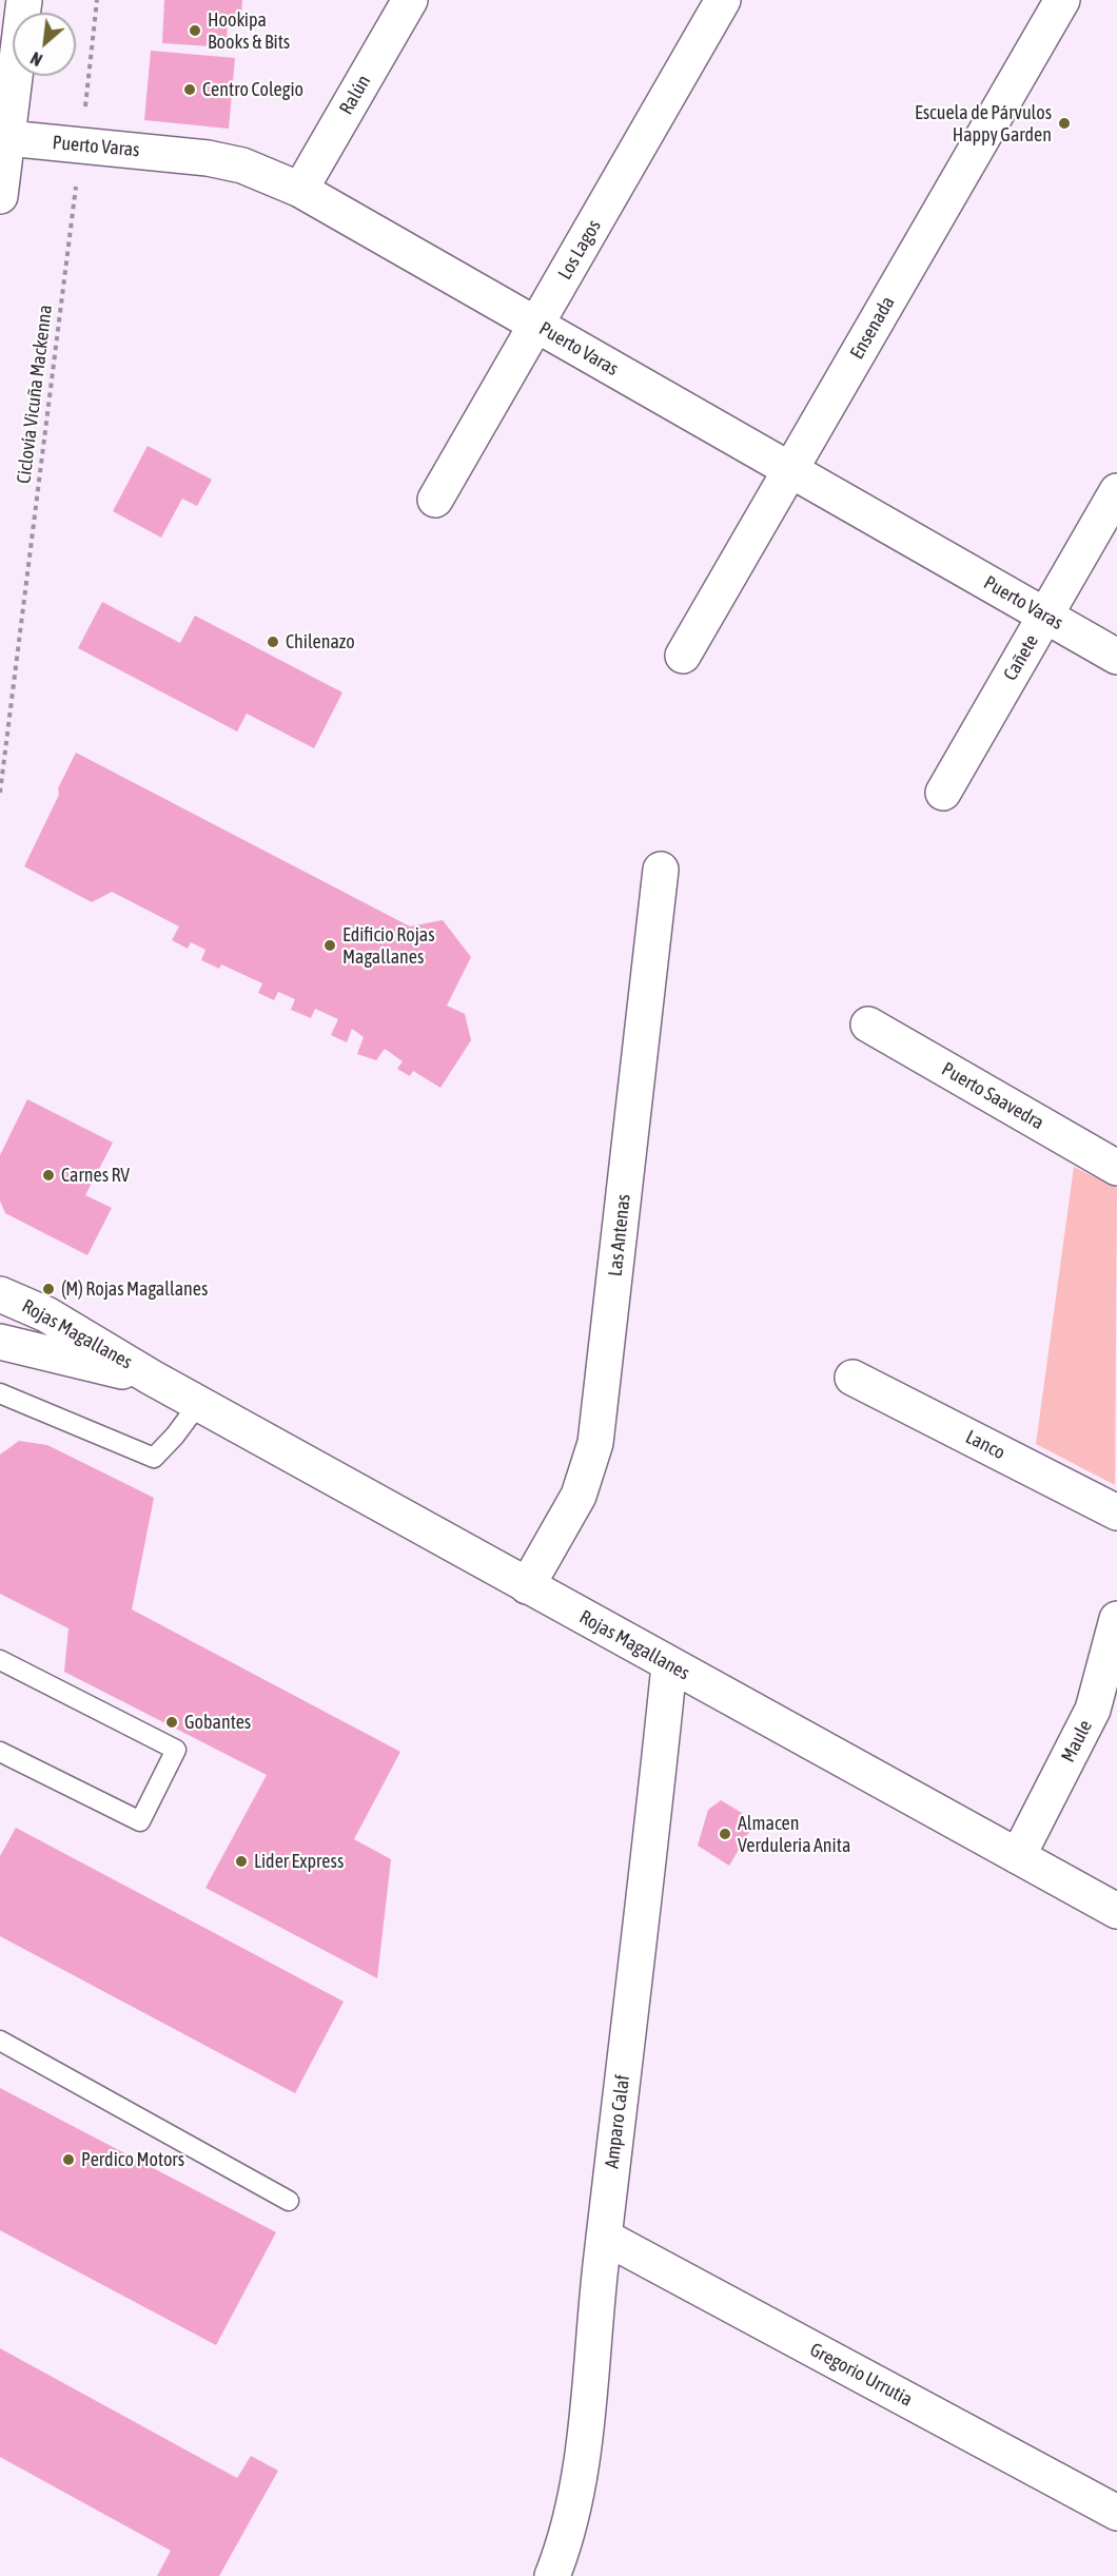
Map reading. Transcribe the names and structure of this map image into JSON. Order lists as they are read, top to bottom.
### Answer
{
  "streets": {
    "street": [
      "Ralún",
      "Puerto Varas",
      "Los Lagos",
      "Ensenada",
      "Cañete",
      "Puerto Saavedra",
      "Las Antenas",
      "Rojas Magallanes",
      "Lanco",
      "Maule",
      "Amparo Calaf",
      "Gregorio Urrutia"
    ],
    "path": ["Ciclovía Vicuña Mackenna"]
  },
  "crossings": [
    ["Ralún", "Puerto Varas"],
    ["Puerto Varas", "Los Lagos"],
    ["Puerto Varas", "Ensenada"],
    ["Puerto Varas", "Ciclovía Vicuña Mackenna"],
    ["Puerto Varas", "Cañete"],
    ["Las Antenas", "Rojas Magallanes"],
    ["Rojas Magallanes", "Maule"],
    ["Rojas Magallanes", "Amparo Calaf"],
    ["Amparo Calaf", "Gregorio Urrutia"]
  ],
  "places": [
    "Hookipa Books & Bits",
    "Centro Colegio",
    "Escuela de Párvulos Happy Garden",
    "Chilenazo",
    "Edificio Rojas Magallanes",
    "Carnes RV",
    "(M) Rojas Magallanes",
    "Gobantes",
    "Almacen Verduleria Anita",
    "Lider Express",
    "Perdico Motors"
  ],
  "north": "bottom left"
}
